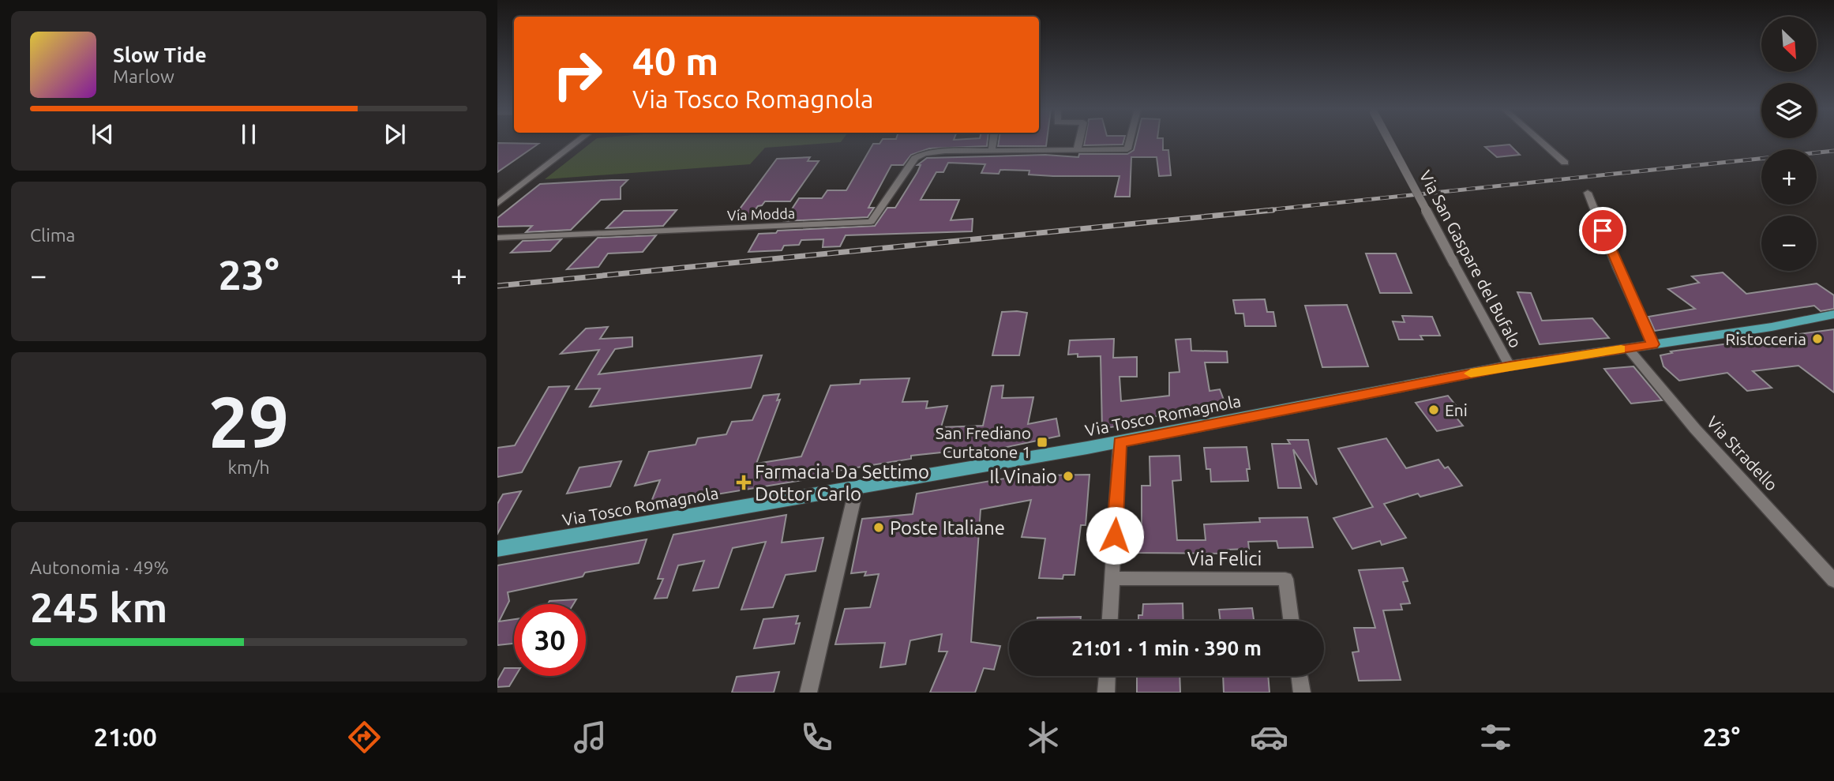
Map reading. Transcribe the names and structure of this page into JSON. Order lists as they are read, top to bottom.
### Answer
{
  "streets": {
    "main road": ["Via Tosco Romagnola"],
    "street": [
      "Via Modda",
      "Via San Gaspare del Bufalo",
      "Via Stradello",
      "Via Felici"
    ]
  },
  "crossings": [
    ["Via San Gaspare del Bufalo", "Via Tosco Romagnola"],
    ["Via Tosco Romagnola", "Via Stradello"]
  ],
  "places": {
    "other": [
      "Ristocceria",
      "Eni",
      "Il Vinaio",
      "Poste Italiane"
    ],
    "transit": ["San Frediano Curtatone 1"],
    "health": ["Farmacia Da Settimo Dottor Carlo"]
  },
  "north": "bottom right",
  "page": {
    "map_buttons": ["+", "−"],
    "turn": ["40 m", "Via Tosco Romagnola"],
    "song": ["Slow Tide", "Marlow"],
    "tile": [
      "Clima",
      ["29", "km/h"],
      ["Autonomia · 49%", "245 km"]
    ],
    "heat": ["−", "23°", "+"],
    "limit": "30",
    "trip": "21:01 · 1 min · 390 m",
    "tabs": ["21:00", "23°"]
  }
}
